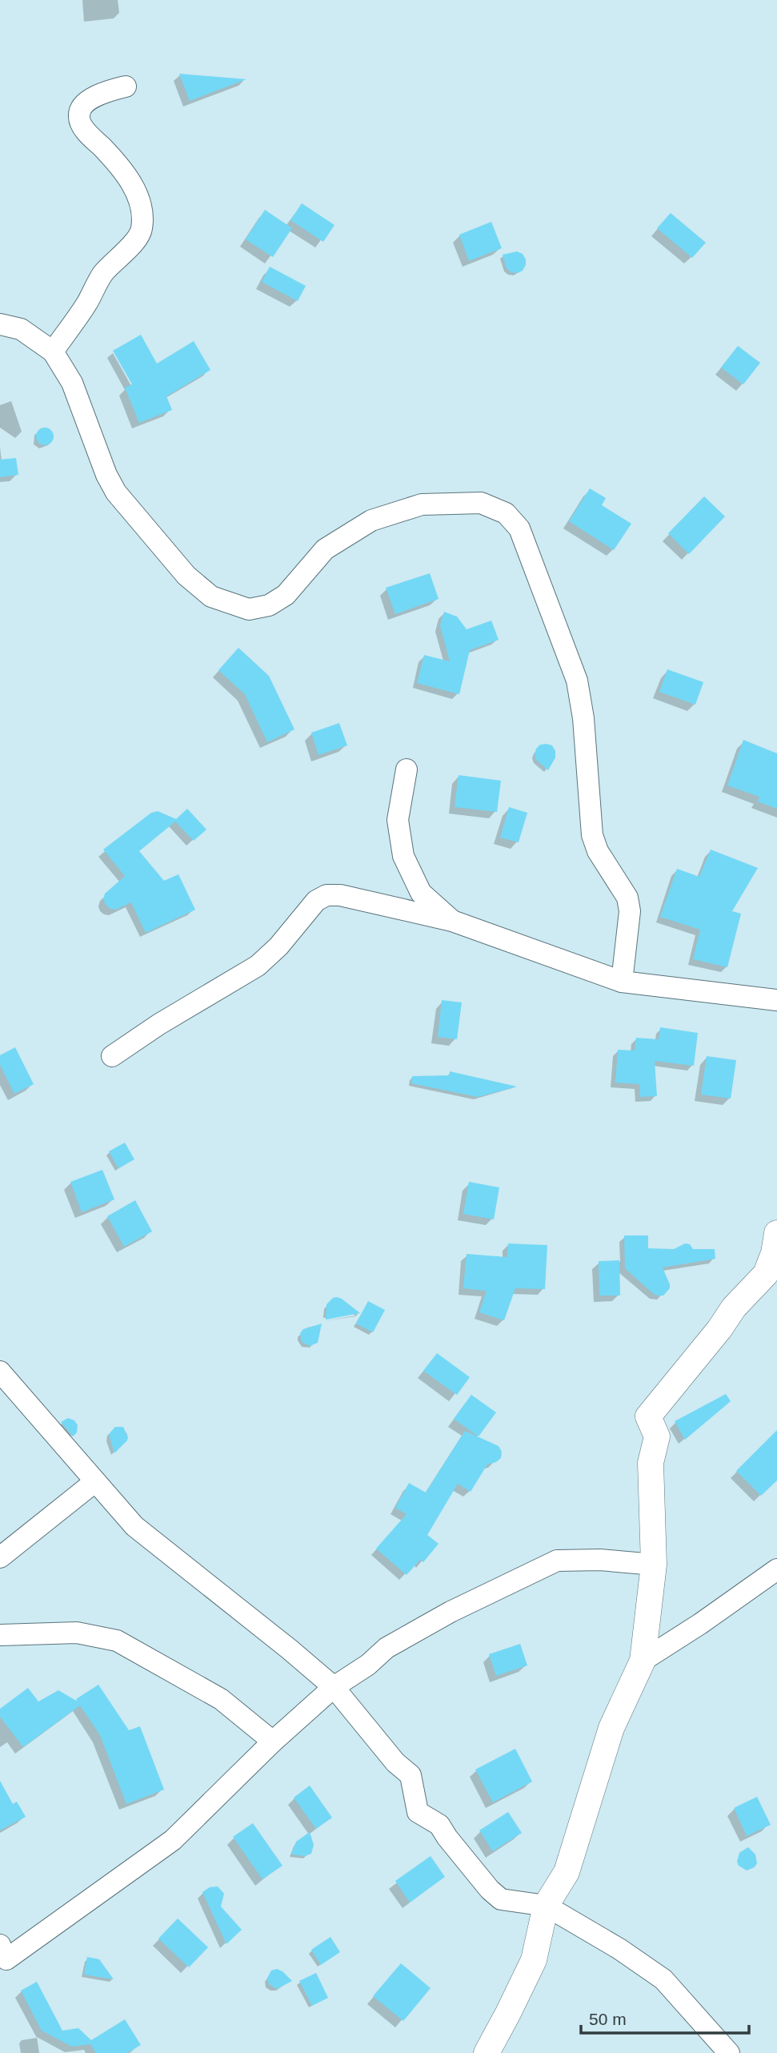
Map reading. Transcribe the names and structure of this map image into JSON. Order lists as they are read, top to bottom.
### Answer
{
  "scale_bar": "50 m"
}
